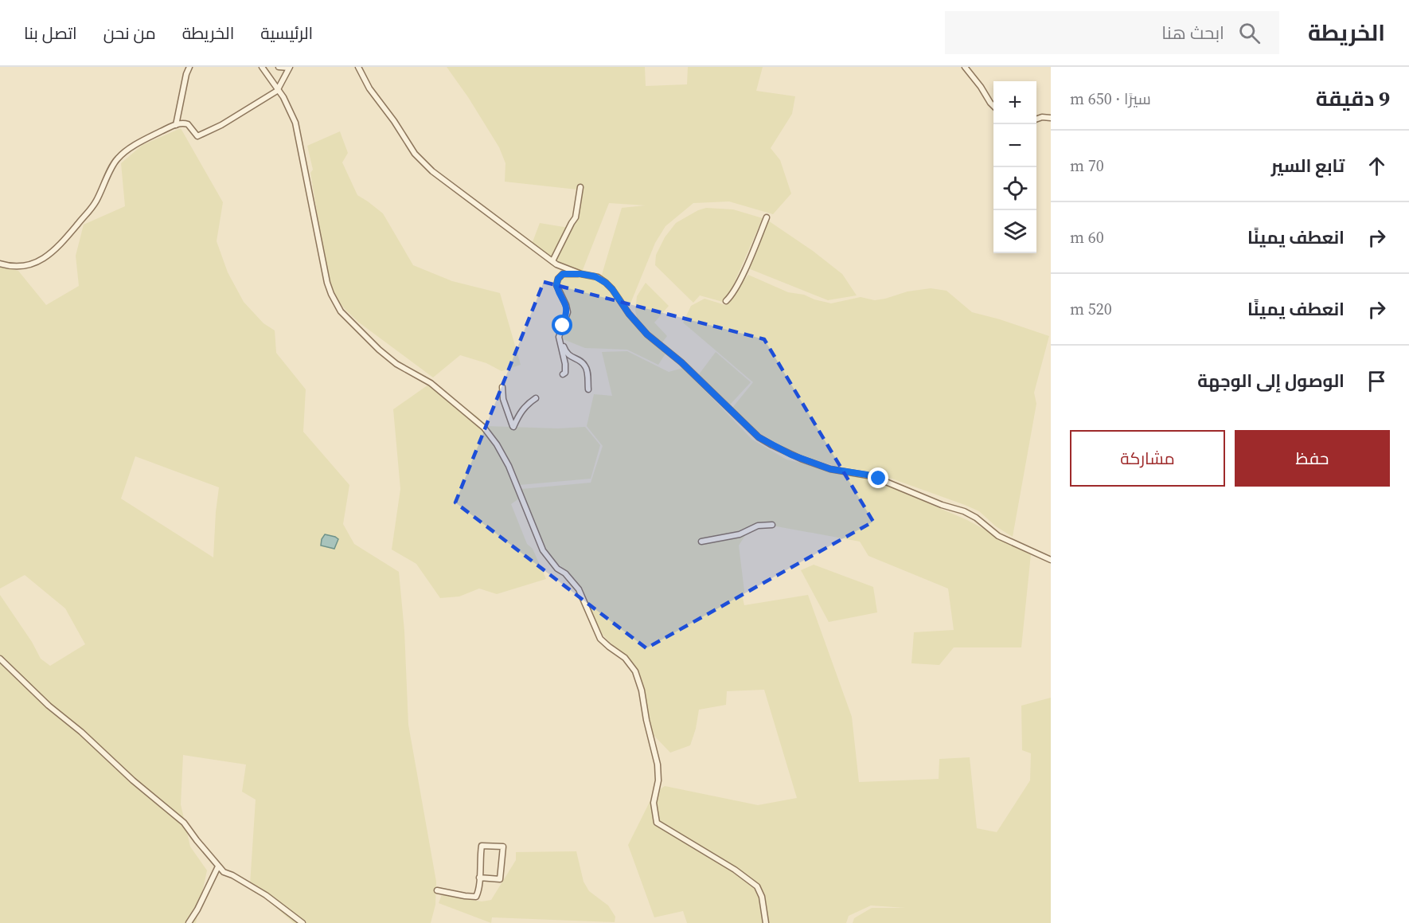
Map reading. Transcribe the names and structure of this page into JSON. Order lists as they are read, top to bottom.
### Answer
{
  "page": {
    "header": "الخريطة",
    "search": "ابحث هنا",
    "nav": [
      "الرئيسية",
      "الخريطة",
      "من نحن",
      "اتصل بنا"
    ],
    "heading": ["9 دقيقة", "سيرًا · 650 m"],
    "map_buttons": ["+", "−"],
    "list": [
      ["تابع السير", "70 m"],
      ["انعطف يمينًا", "60 m"],
      ["انعطف يمينًا", "520 m"],
      "الوصول إلى الوجهة"
    ],
    "buttons": ["حفظ", "مشاركة"]
  }
}
